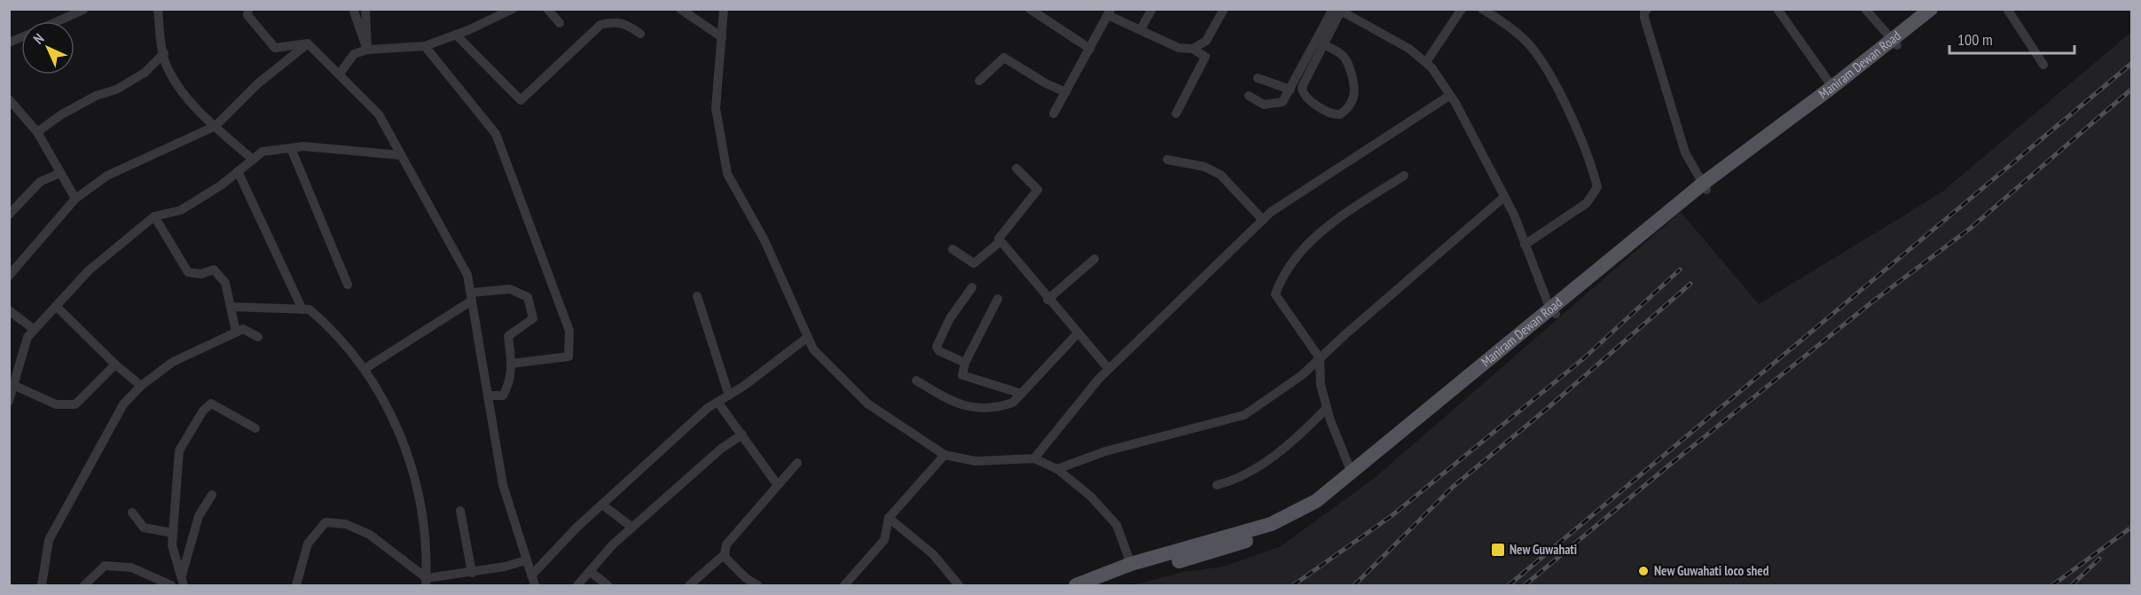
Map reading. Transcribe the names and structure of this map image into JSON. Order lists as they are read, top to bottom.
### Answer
{
  "streets": {
    "main road": ["Maniram Dewan Road"]
  },
  "places": {
    "transit": ["New Guwahati"],
    "other": ["New Guwahati loco shed"]
  },
  "scale_bar": "100 m",
  "north": "top left"
}
